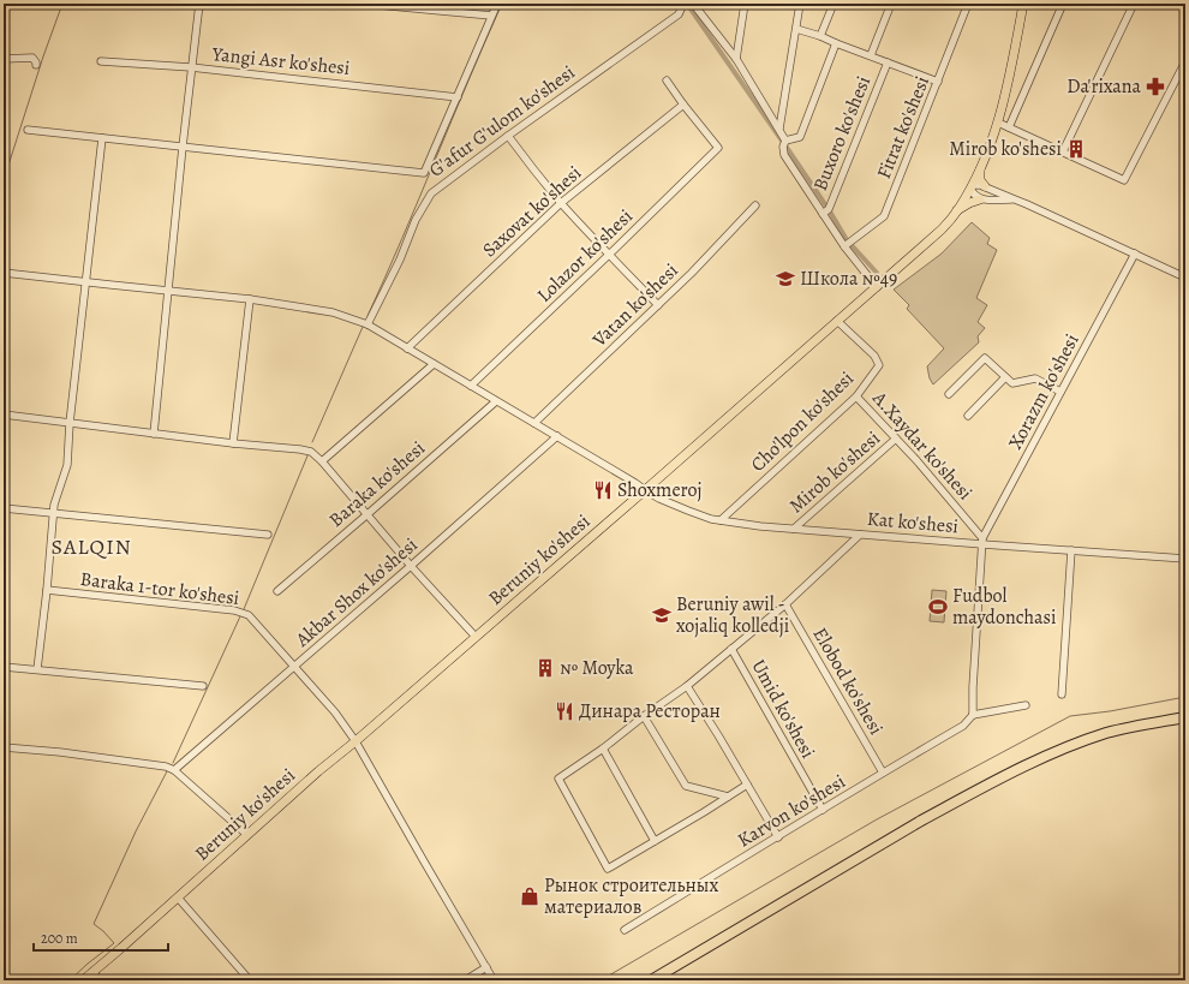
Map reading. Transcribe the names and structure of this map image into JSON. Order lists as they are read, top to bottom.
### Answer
{
  "streets": {
    "main road": ["Beruniy ko'shesi"],
    "street": [
      "Yangi Asr ko'shesi",
      "G'afur G'ulom ko'shesi",
      "Fitrat ko'shesi",
      "Buxoro ko'shesi",
      "Saxovat ko'shesi",
      "Lolazor ko'shesi",
      "Vatan ko'shesi",
      "Xorazm ko'shesi",
      "Cho'lpon ko'shesi",
      "A.Xaydar ko'shesi",
      "Mirob ko'shesi",
      "Baraka ko'shesi",
      "Kat ko'shesi",
      "Baraka 1-tor ko'shesi",
      "Akbar Shox ko'shesi",
      "Elobod ko'shesi",
      "Umid ko'shesi",
      "Karvon ko'shesi"
    ]
  },
  "crossings": [
    ["G'afur G'ulom ko'shesi", "Kat ko'shesi"],
    ["Saxovat ko'shesi", "Lolazor ko'shesi"],
    ["Saxovat ko'shesi", "Kat ko'shesi"],
    ["Lolazor ko'shesi", "Kat ko'shesi"],
    ["Vatan ko'shesi", "Kat ko'shesi"],
    ["Xorazm ko'shesi", "A.Xaydar ko'shesi"],
    ["Xorazm ko'shesi", "Kat ko'shesi"],
    ["Cho'lpon ko'shesi", "A.Xaydar ko'shesi"],
    ["Cho'lpon ko'shesi", "Kat ko'shesi"],
    ["Cho'lpon ko'shesi", "Beruniy ko'shesi"],
    ["A.Xaydar ko'shesi", "Mirob ko'shesi"],
    ["A.Xaydar ko'shesi", "Kat ko'shesi"],
    ["Mirob ko'shesi", "Kat ko'shesi"],
    ["Baraka ko'shesi", "Kat ko'shesi"],
    ["Kat ko'shesi", "Beruniy ko'shesi"],
    ["Kat ko'shesi", "Akbar Shox ko'shesi"],
    ["Beruniy ko'shesi", "Baraka 1-tor ko'shesi"],
    ["Baraka 1-tor ko'shesi", "Akbar Shox ko'shesi"],
    ["Elobod ko'shesi", "Karvon ko'shesi"],
    ["Umid ko'shesi", "Karvon ko'shesi"]
  ],
  "districts": ["SALQIN"],
  "places": {
    "pharmacy": ["Da'rixana"],
    "building": ["Mirob ko'shesi", "№ Moyka"],
    "school or university": ["Школа №49", "Beruniy awil - xojaliq kolledji"],
    "restaurant": ["Shoxmeroj", "Динара Ресторан"],
    "sports": ["Fudbol maydonchasi"],
    "shop": ["Рынок строительных материалов"]
  },
  "scale_bar": "200 m"
}
